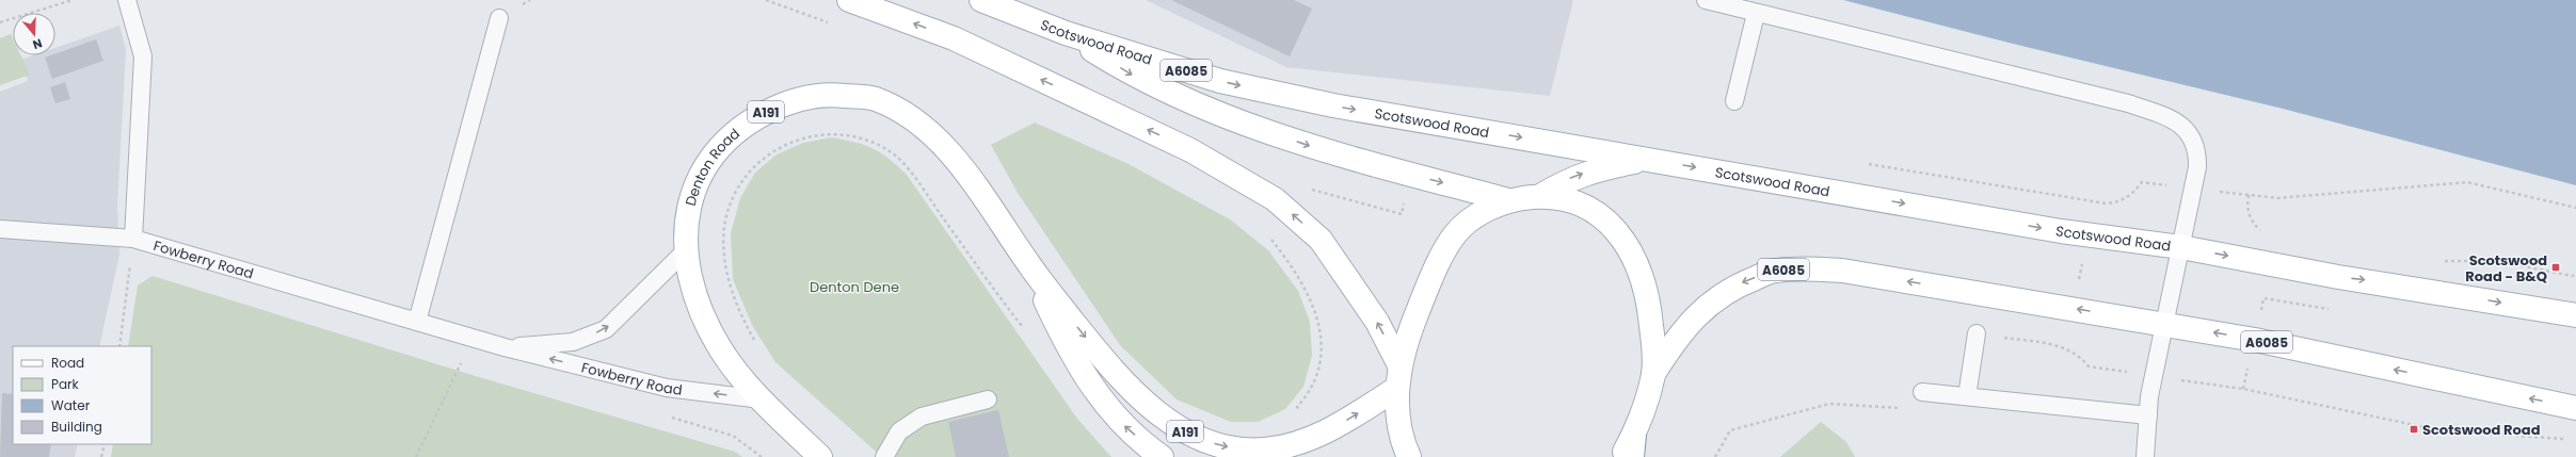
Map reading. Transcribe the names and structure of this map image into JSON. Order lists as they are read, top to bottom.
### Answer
{
  "streets": {
    "main road": [
      "Scotswood Road",
      "A6085",
      "A191",
      "Denton Road"
    ],
    "lane": ["Fowberry Road"]
  },
  "crossings": [
    ["A191", "Denton Road"],
    ["Denton Road", "Fowberry Road"]
  ],
  "parks": ["Denton Dene"],
  "places": {
    "transit": ["Scotswood Road - B&Q", "Scotswood Road"]
  },
  "legend": [
    "Road",
    "Park",
    "Water",
    "Building"
  ],
  "north": "bottom"
}
